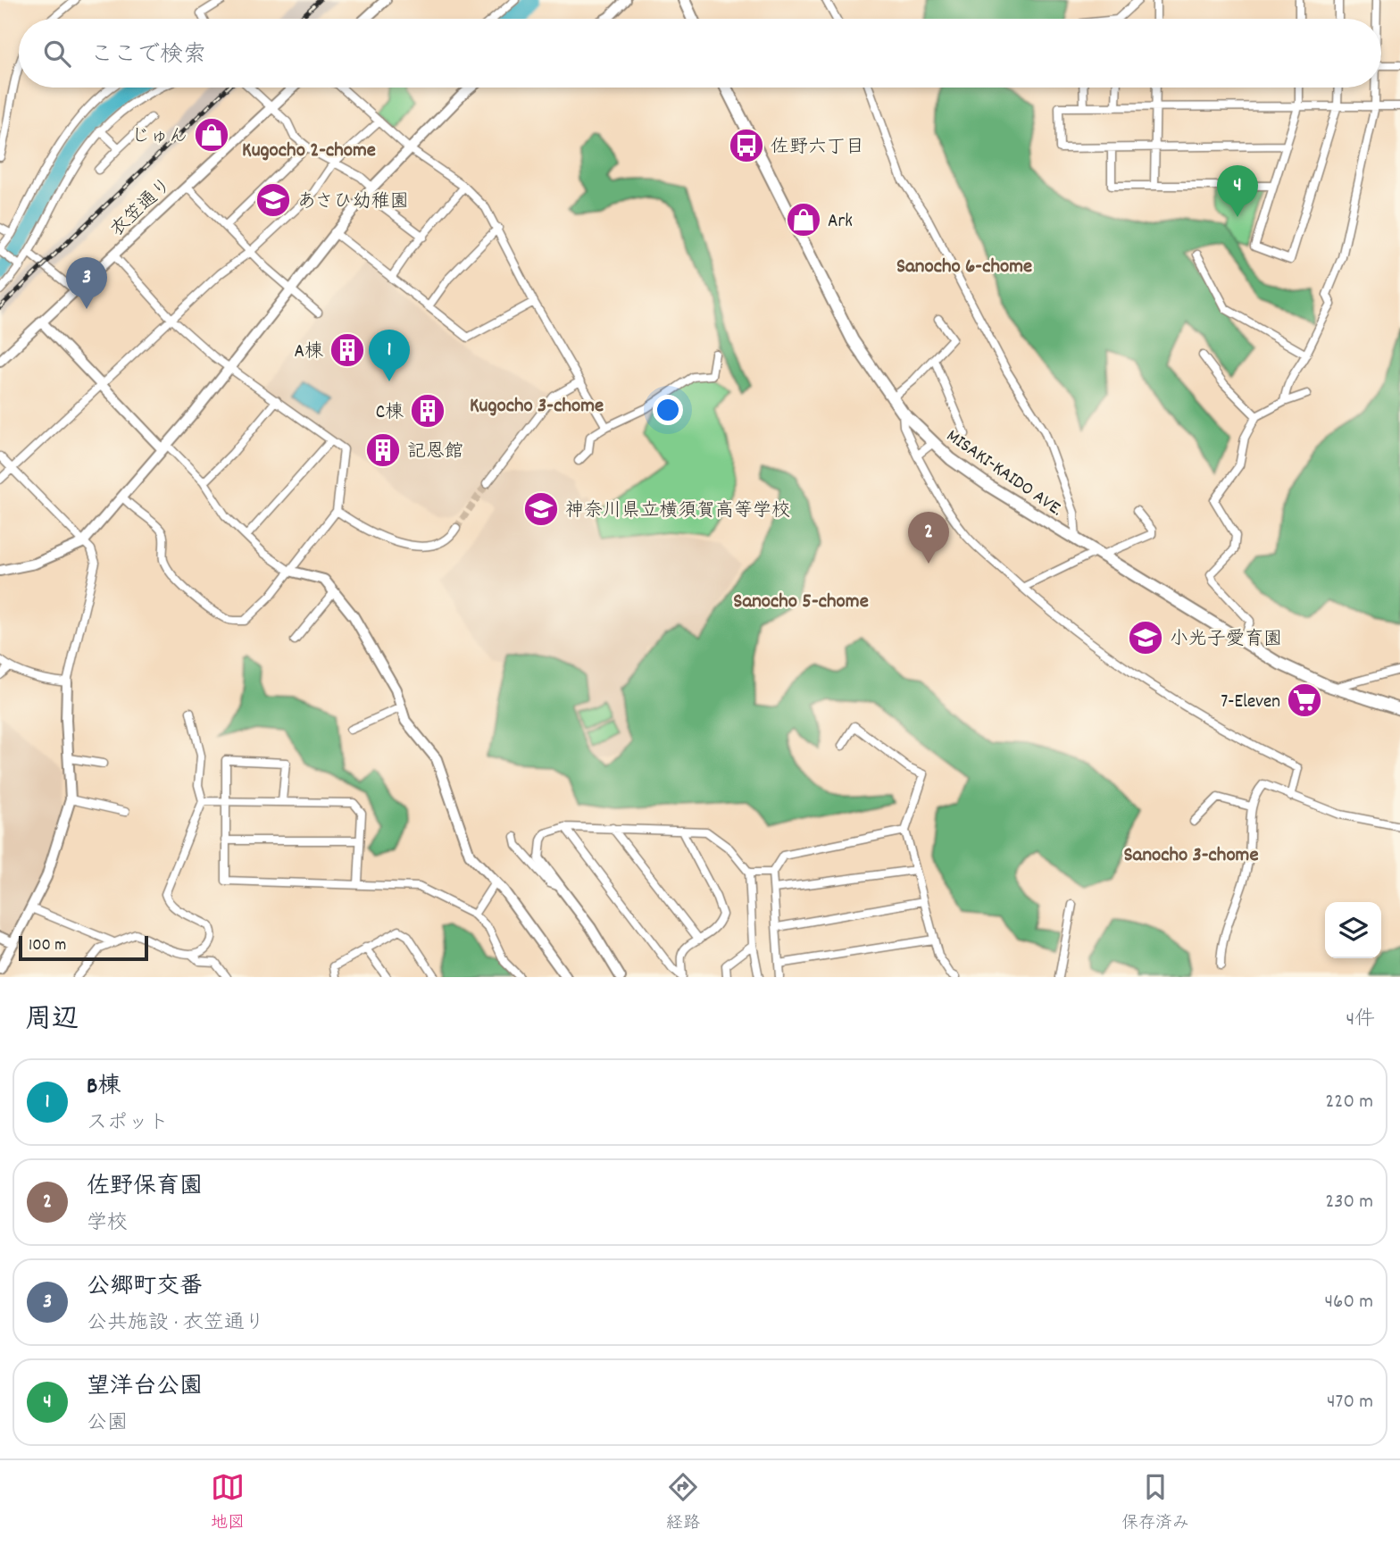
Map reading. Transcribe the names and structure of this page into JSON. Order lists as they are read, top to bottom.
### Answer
{
  "streets": {
    "main road": ["MISAKI-KAIDO AVE."],
    "street": ["衣笠通り"]
  },
  "districts": [
    "Kugocho 2-chome",
    "Sanocho 6-chome",
    "Kugocho 3-chome",
    "Sanocho 5-chome",
    "Sanocho 3-chome"
  ],
  "places": {
    "shop": ["じゅん", "Ark"],
    "bus stop": ["佐野六丁目"],
    "school or university": ["あさひ幼稚園", "神奈川県立横須賀高等学校", "小光子愛育園"],
    "building": ["A棟", "C棟", "記恩館"],
    "supermarket": ["7-Eleven"]
  },
  "scale_bar": "100 m",
  "page": {
    "search": "ここで検索",
    "pins": [
      "4",
      "3",
      "1",
      "2"
    ],
    "scale": "100 m",
    "heading": ["周辺", "4件"],
    "list": [
      {
        "mark": "1",
        "name": "B棟",
        "note": "スポット",
        "value": "220 m"
      },
      {
        "mark": "2",
        "name": "佐野保育園",
        "note": "学校",
        "value": "230 m"
      },
      {
        "mark": "3",
        "name": "公郷町交番",
        "note": "公共施設 · 衣笠通り",
        "value": "460 m"
      },
      {
        "mark": "4",
        "name": "望洋台公園",
        "note": "公園",
        "value": "470 m"
      }
    ],
    "nav": ["地図", "経路", "保存済み"]
  }
}
